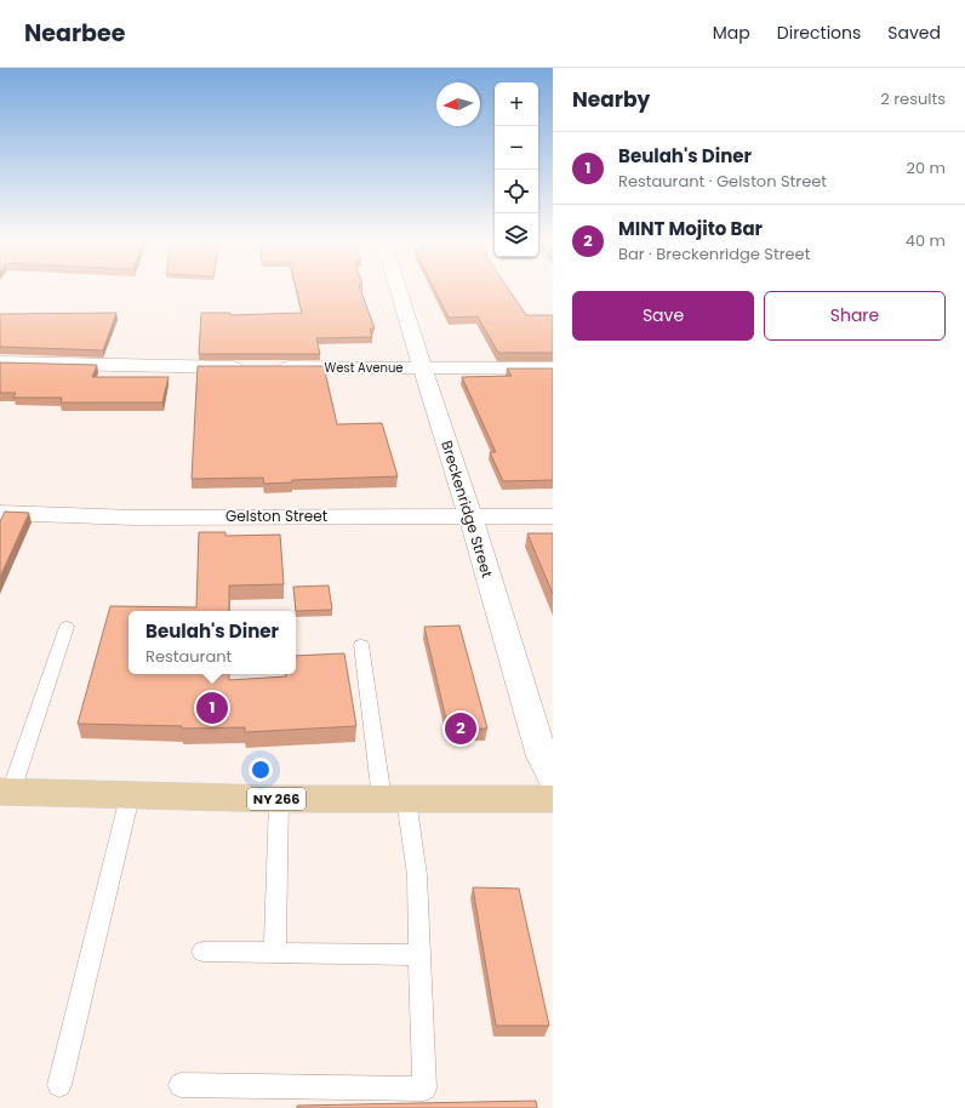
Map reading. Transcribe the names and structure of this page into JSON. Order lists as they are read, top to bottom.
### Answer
{
  "streets": {
    "main road": ["NY 266"],
    "street": ["West Avenue", "Breckenridge Street", "Gelston Street"]
  },
  "crossings": [
    ["West Avenue", "Breckenridge Street"],
    ["Breckenridge Street", "Gelston Street"]
  ],
  "north": "left",
  "page": {
    "header": "Nearbee",
    "nav": ["Map", "Directions", "Saved"],
    "heading": ["Nearby", "2 results"],
    "map_buttons": ["+", "−"],
    "list": [
      {
        "mark": "1",
        "name": "Beulah's Diner",
        "note": "Restaurant · Gelston Street",
        "value": "20 m"
      },
      {
        "mark": "2",
        "name": "MINT Mojito Bar",
        "note": "Bar · Breckenridge Street",
        "value": "40 m"
      }
    ],
    "buttons": ["Save", "Share"],
    "popup": ["Beulah's Diner", "Restaurant"],
    "pins": ["1", "2"]
  }
}
